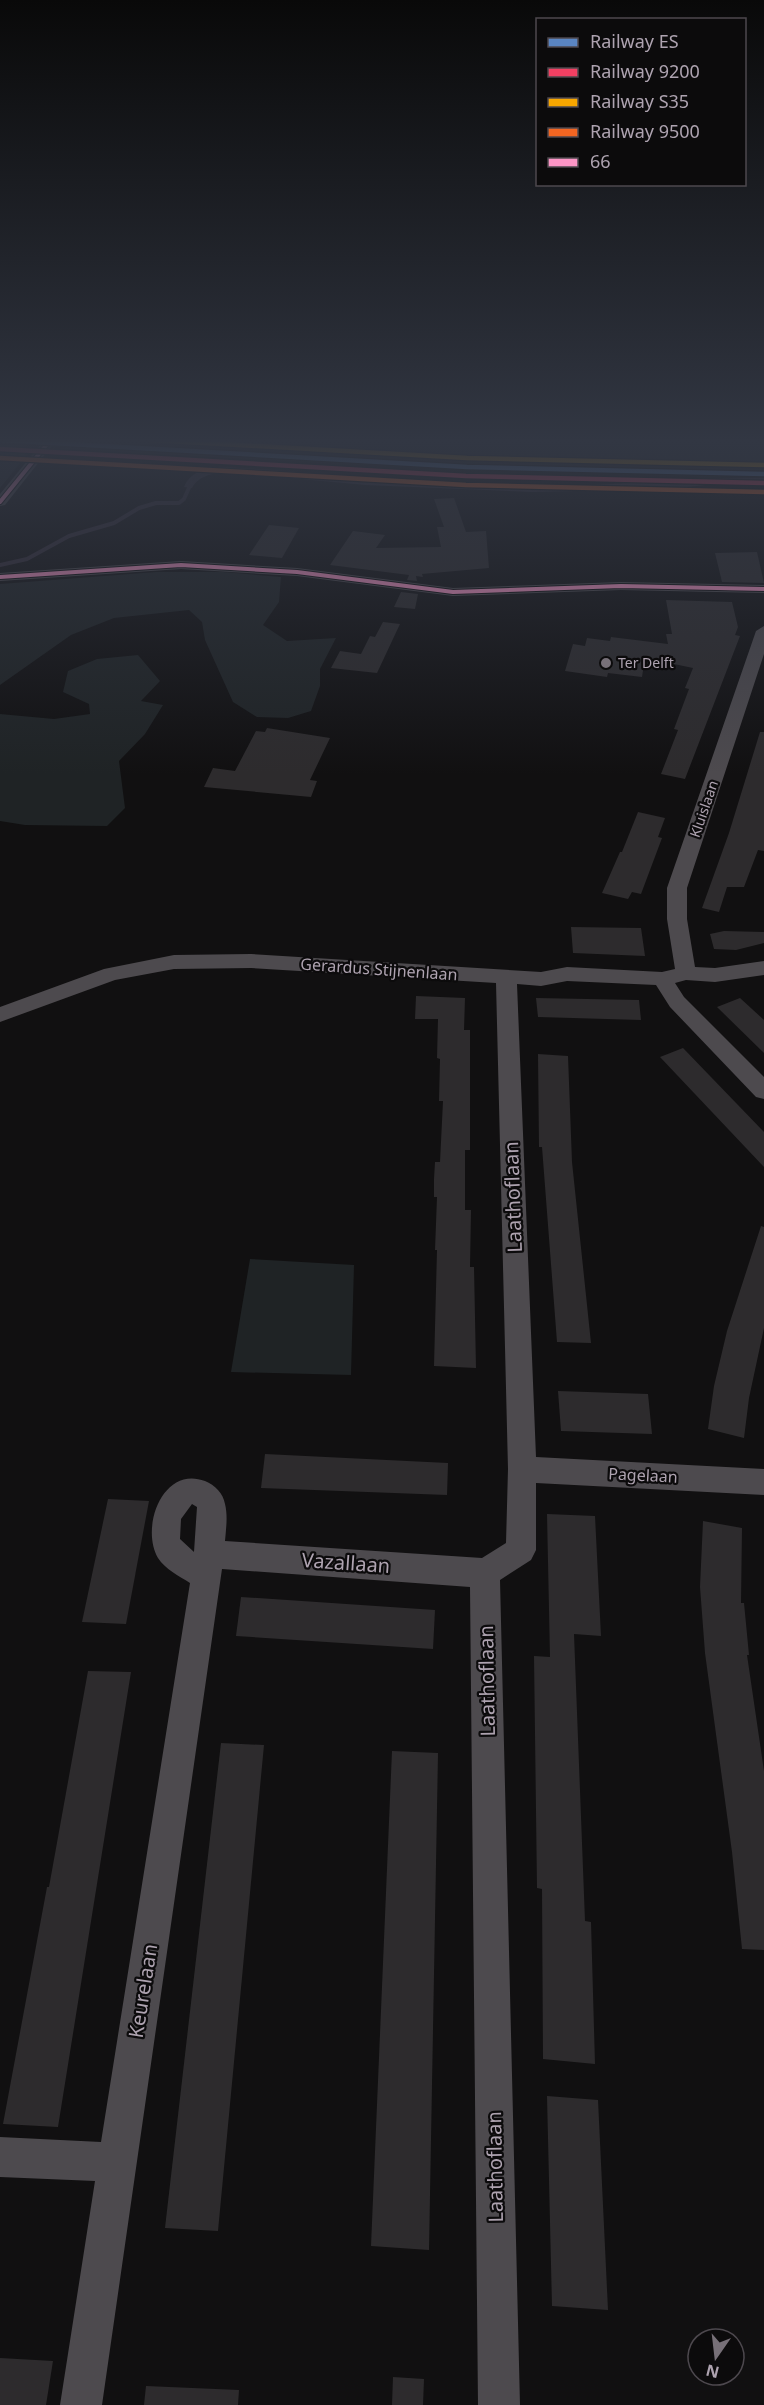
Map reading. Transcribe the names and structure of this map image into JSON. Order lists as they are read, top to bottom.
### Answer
{
  "streets": {
    "street": [
      "Kluislaan",
      "Gerardus Stijnenlaan",
      "Laathoflaan",
      "Pagelaan",
      "Vazallaan",
      "Keurelaan"
    ]
  },
  "crossings": [
    ["Kluislaan", "Gerardus Stijnenlaan"],
    ["Gerardus Stijnenlaan", "Laathoflaan"],
    ["Laathoflaan", "Pagelaan"],
    ["Laathoflaan", "Vazallaan"],
    ["Vazallaan", "Keurelaan"]
  ],
  "places": ["Ter Delft"],
  "lines": ["transit line 66"],
  "legend": [
    "Railway ES",
    "Railway 9200",
    "Railway S35",
    "Railway 9500",
    "66"
  ],
  "north": "bottom"
}
